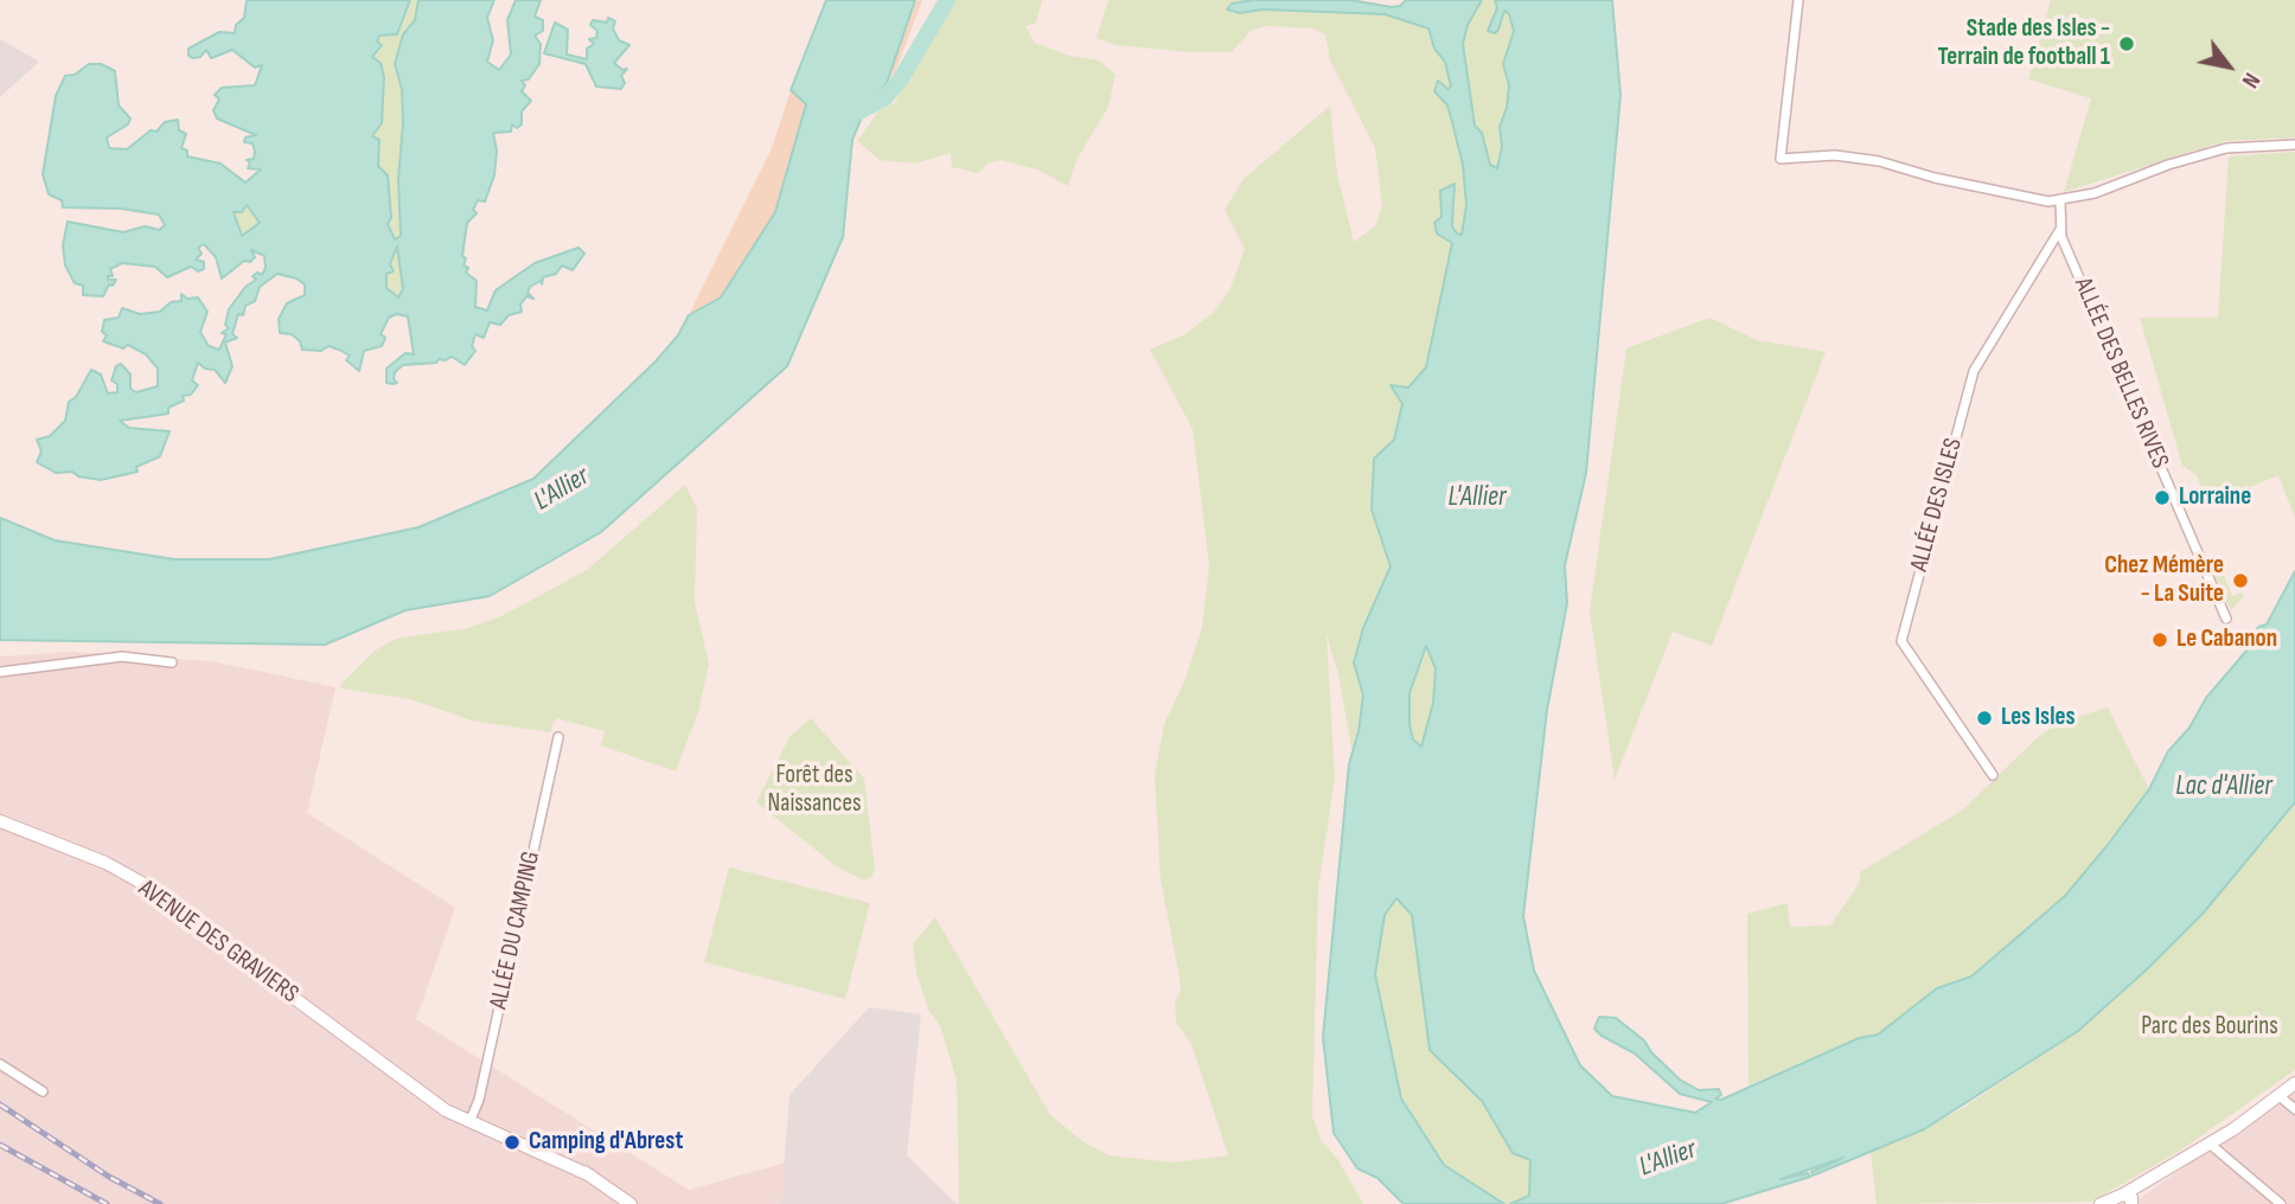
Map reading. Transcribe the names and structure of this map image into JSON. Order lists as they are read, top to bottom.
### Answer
{
  "streets": {
    "street": [
      "ALLÉE DES BELLES RIVES",
      "ALLÉE DES ISLES",
      "ALLÉE DU CAMPING",
      "AVENUE DES GRAVIERS"
    ]
  },
  "crossings": [
    ["ALLÉE DES BELLES RIVES", "ALLÉE DES ISLES"],
    ["ALLÉE DU CAMPING", "AVENUE DES GRAVIERS"]
  ],
  "water": ["L'Allier", "Lac d'Allier"],
  "parks": ["Forêt des Naissances", "Parc des Bourins"],
  "places": [
    "Stade des Isles - Terrain de football 1",
    "Lorraine",
    "Chez Mémère - La Suite",
    "Le Cabanon",
    "Les Isles",
    "Camping d'Abrest"
  ],
  "north": "bottom right"
}
